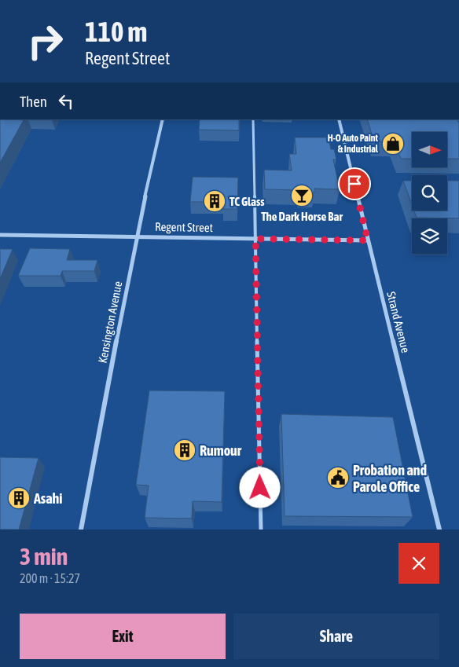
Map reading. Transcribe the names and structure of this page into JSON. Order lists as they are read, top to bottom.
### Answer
{
  "streets": {
    "street": ["Regent Street", "Kensington Avenue", "Strand Avenue"]
  },
  "crossings": [
    ["Regent Street", "Kensington Avenue"],
    ["Regent Street", "Strand Avenue"]
  ],
  "places": {
    "shop": ["H-O Auto Paint & Industrial"],
    "bar": ["The Dark Horse Bar"],
    "building": ["TC Glass", "Rumour", "Asahi"],
    "public building": ["Probation and Parole Office"]
  },
  "north": "right",
  "page": {
    "turn": ["110 m", "Regent Street"],
    "then": "Then",
    "heading": ["3 min", "200 m · 15:27"],
    "buttons": ["Exit", "Share"]
  }
}
